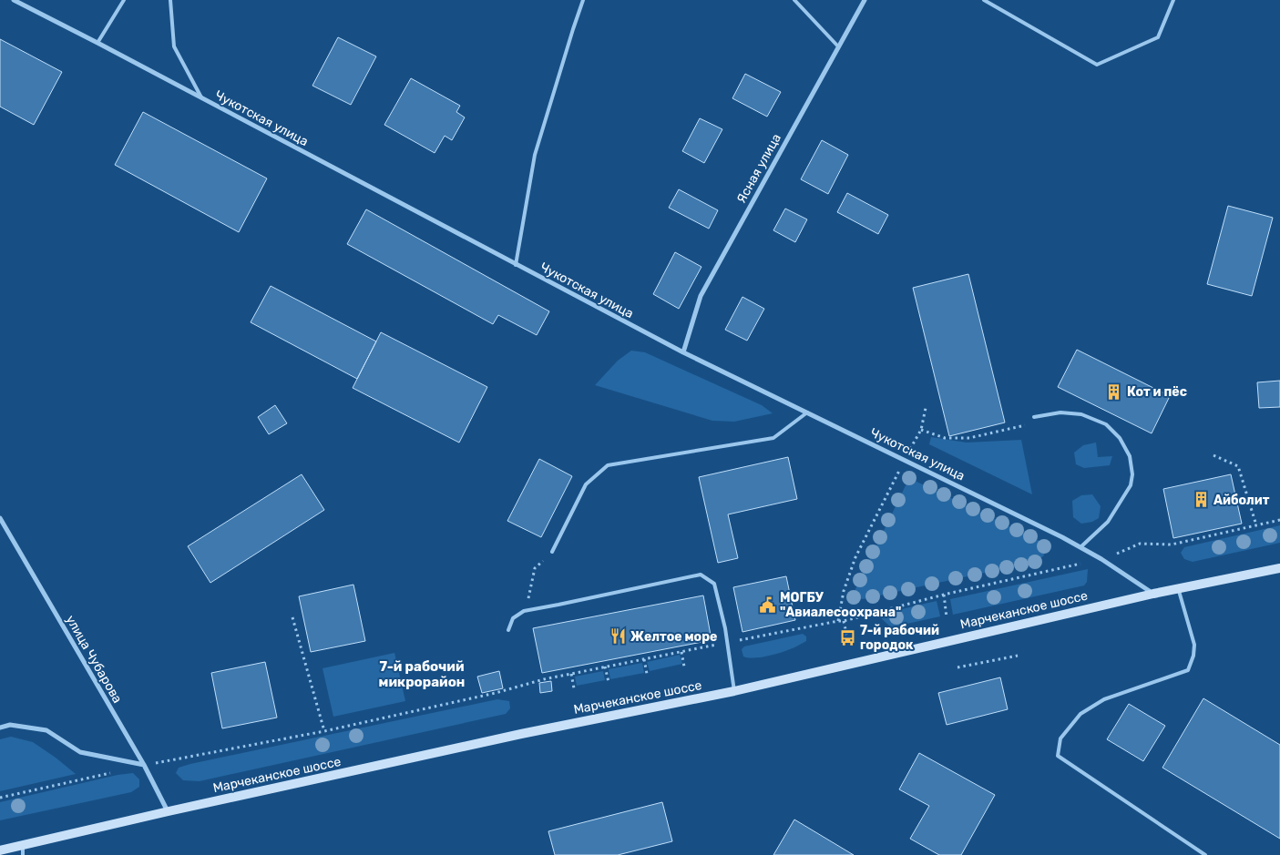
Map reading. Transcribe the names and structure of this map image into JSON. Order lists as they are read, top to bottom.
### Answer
{
  "streets": {
    "street": [
      "Чукотская улица",
      "Ясная улица",
      "Марчеканское шоссе",
      "улица Чубарова"
    ]
  },
  "crossings": [
    ["Чукотская улица", "Ясная улица"],
    ["Чукотская улица", "Марчеканское шоссе"],
    ["Марчеканское шоссе", "улица Чубарова"]
  ],
  "districts": ["7-й рабочий микрорайон"],
  "places": {
    "building": ["Кот и пёс", "Айболит"],
    "public building": ["МОГБУ \"Авиалесоохрана\""],
    "restaurant": ["Желтое море"],
    "bus stop": ["7-й рабочий городок"]
  }
}
